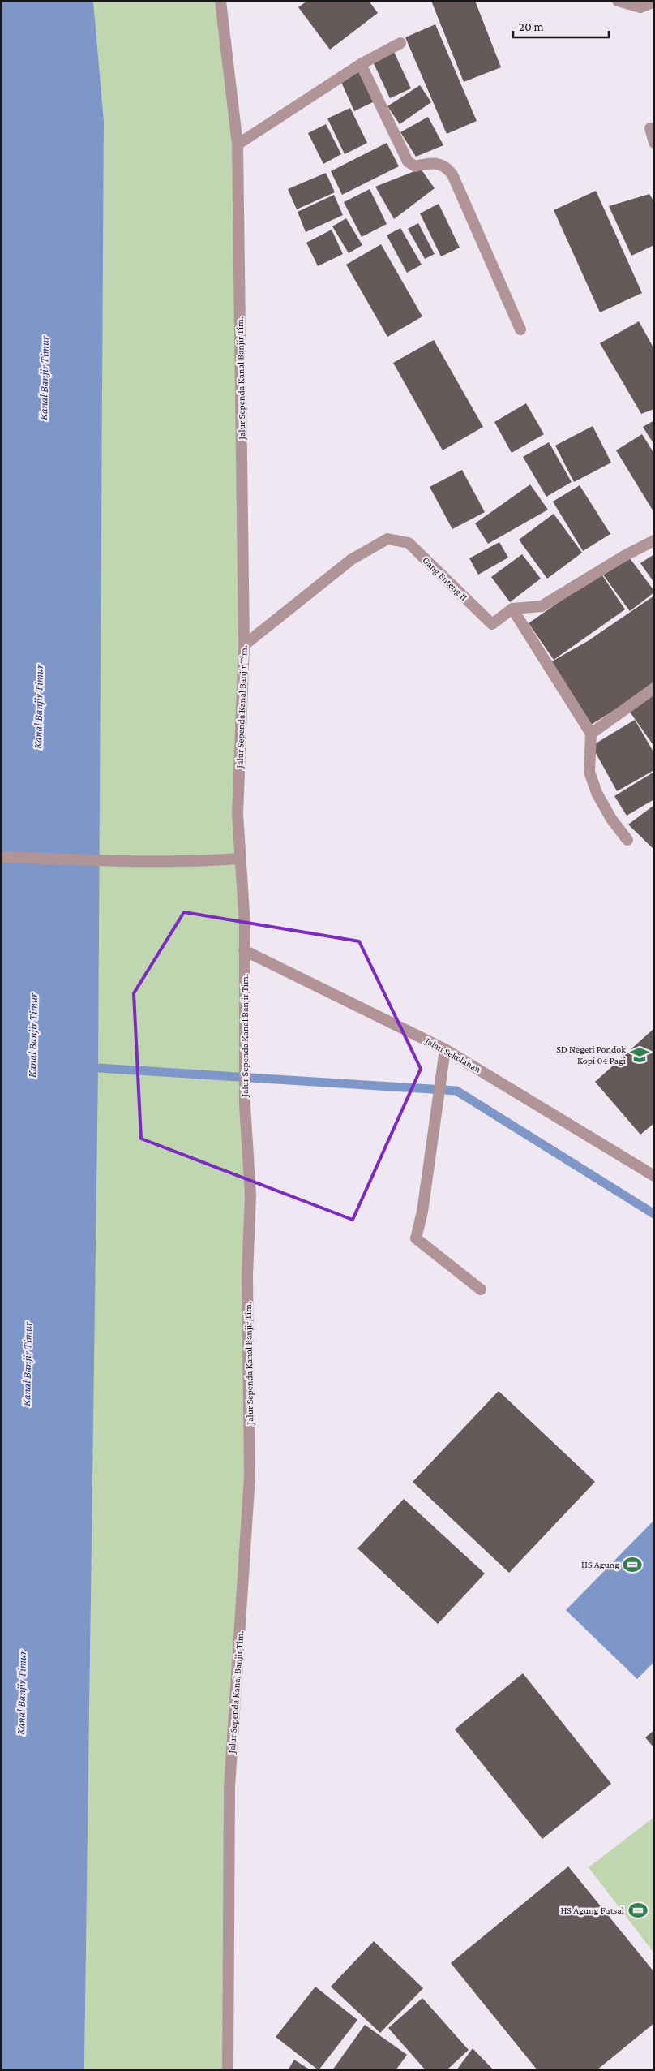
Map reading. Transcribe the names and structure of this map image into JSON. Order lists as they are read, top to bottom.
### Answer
{
  "streets": {
    "street": ["Jalur Sependa Kanal Banjir Tim.", "Gang Enteng II", "Jalan Sekolahan"]
  },
  "crossings": [
    ["Jalur Sependa Kanal Banjir Tim.", "Gang Enteng II"],
    ["Jalur Sependa Kanal Banjir Tim.", "Jalan Sekolahan"]
  ],
  "water": ["Kanal Banjir Timur"],
  "places": {
    "school or university": ["SD Negeri Pondok Kopi 04 Pagi"],
    "sports": ["HS Agung", "HS Agung Futsal"]
  },
  "scale_bar": "20 m"
}
